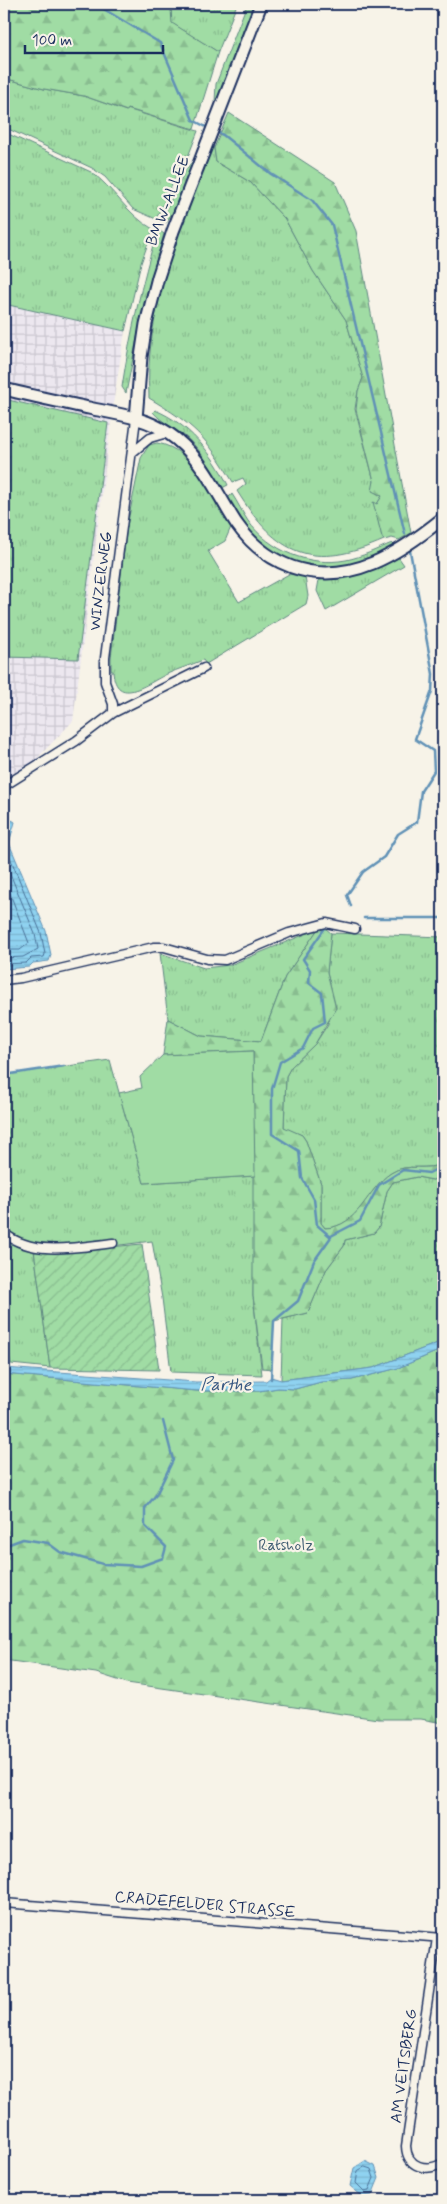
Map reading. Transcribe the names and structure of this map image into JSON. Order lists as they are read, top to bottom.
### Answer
{
  "streets": {
    "main road": ["BMW-ALLEE"],
    "street": ["WINZERWEG", "CRADEFELDER STRASSE", "AM VEITSBERG"]
  },
  "crossings": [
    ["BMW-ALLEE", "WINZERWEG"],
    ["CRADEFELDER STRASSE", "AM VEITSBERG"]
  ],
  "water": ["Parthe"],
  "parks": ["Ratsholz"],
  "scale_bar": "100 m"
}
